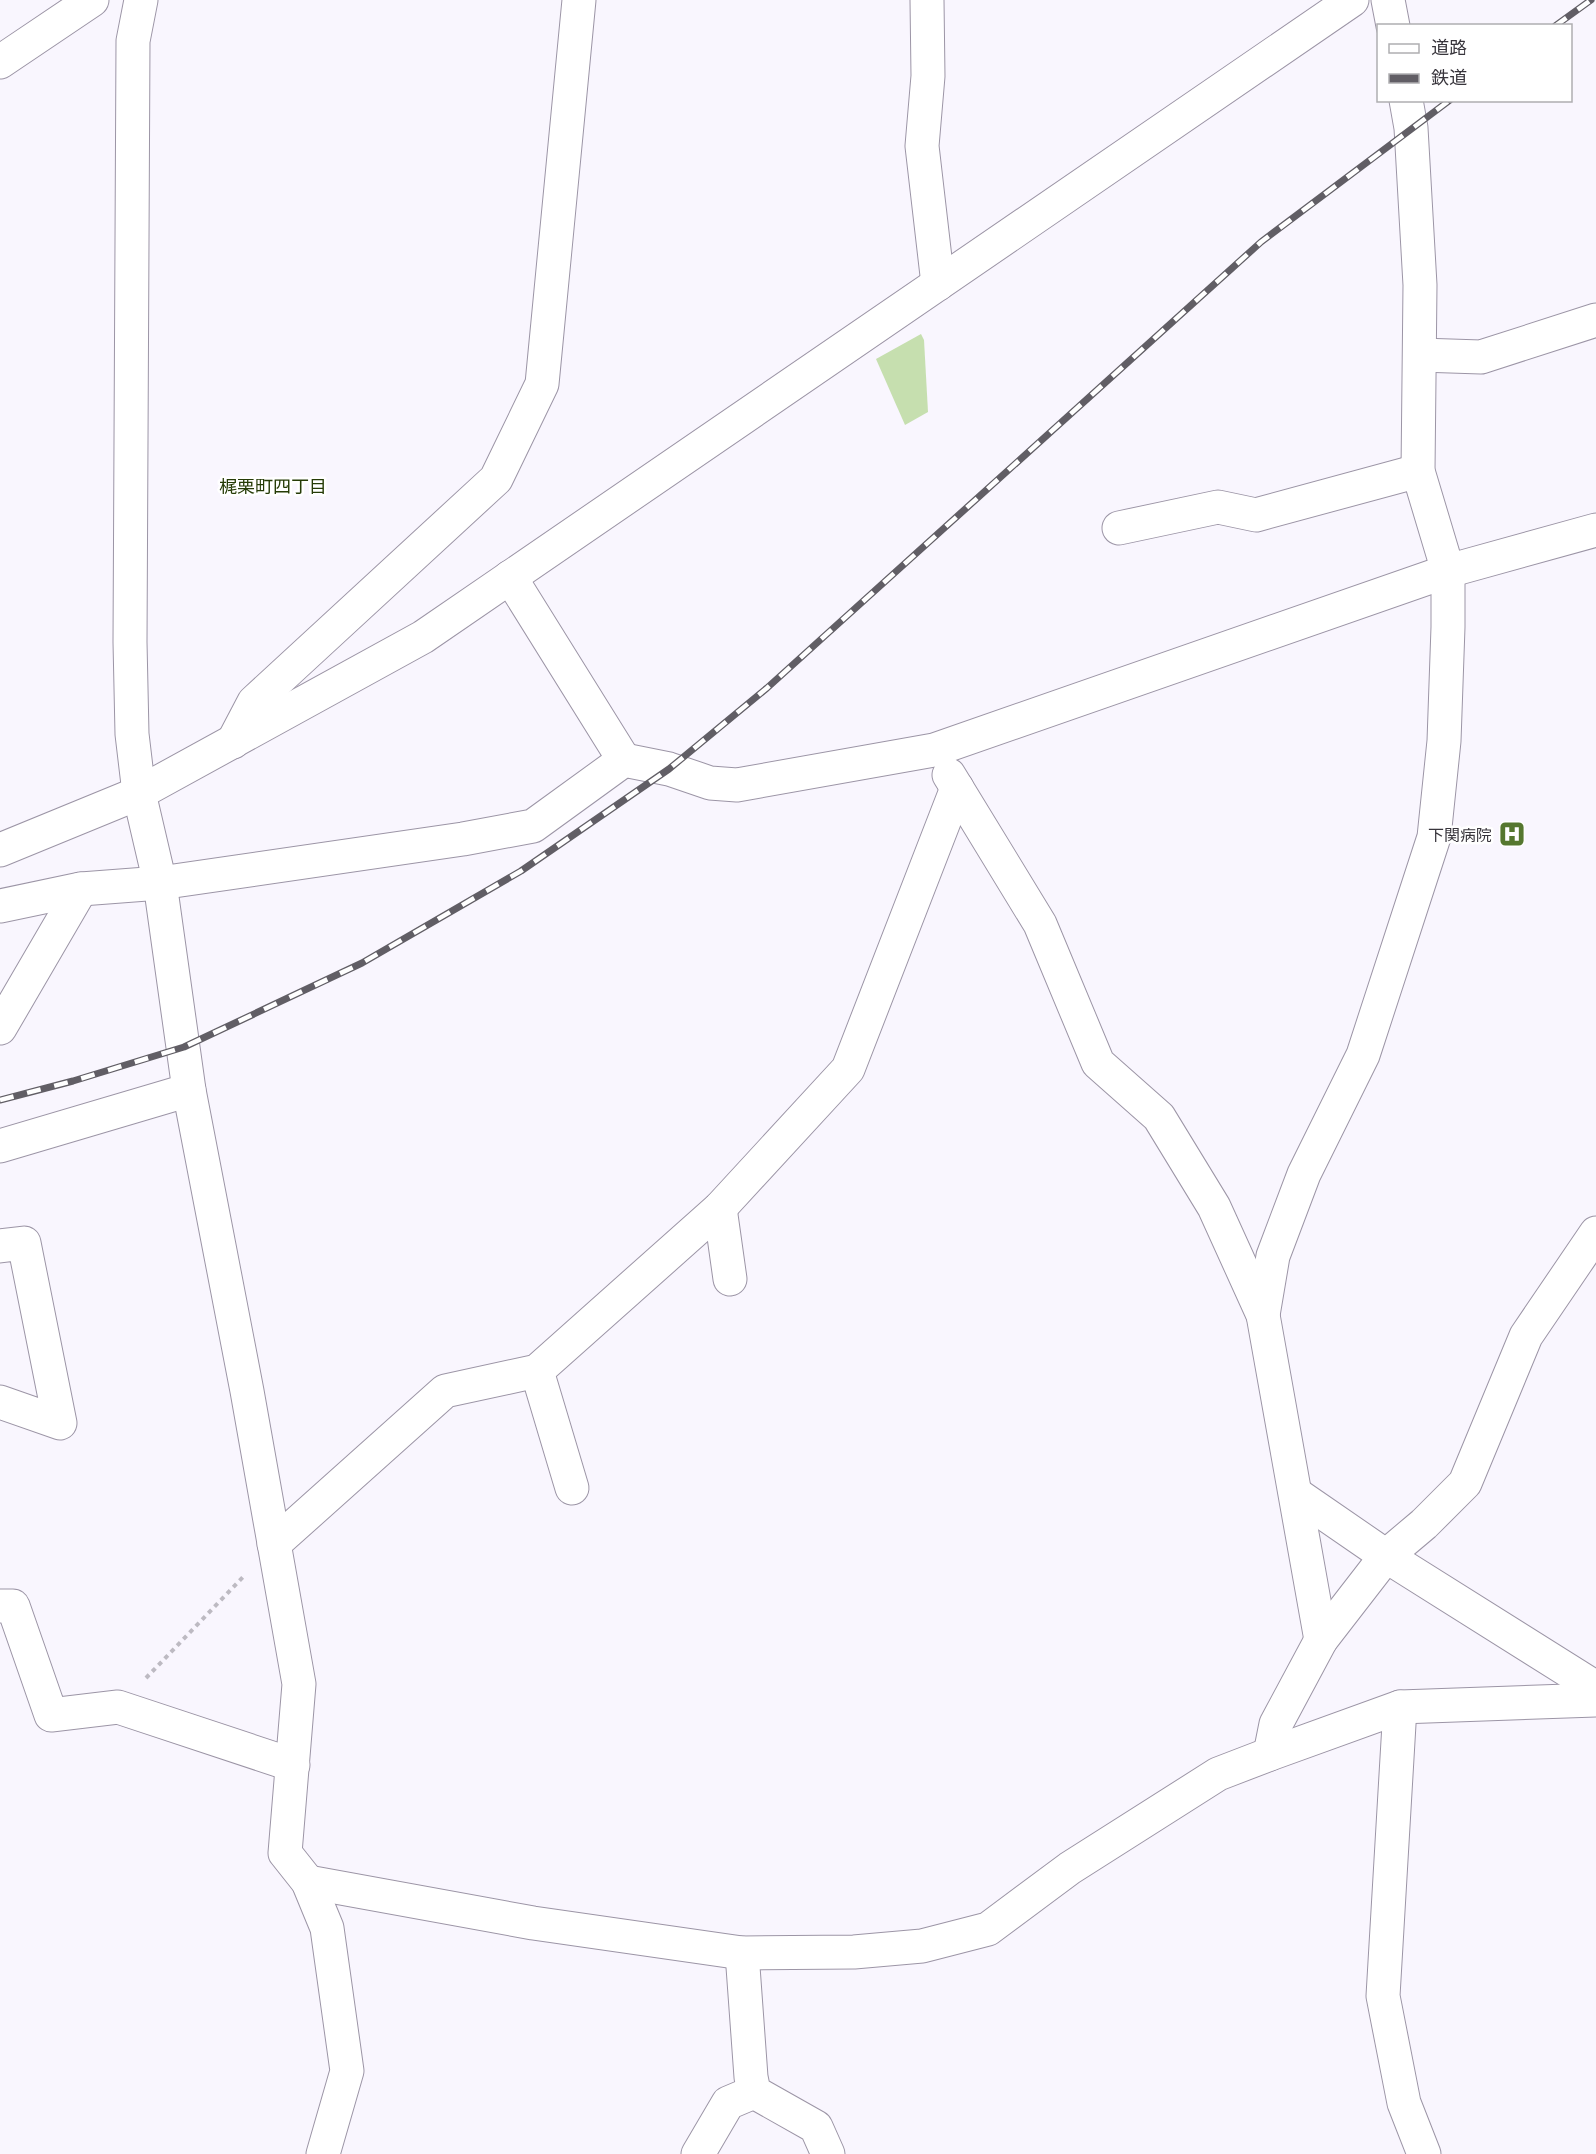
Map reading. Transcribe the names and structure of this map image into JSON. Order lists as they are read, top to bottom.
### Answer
{
  "districts": ["梶栗町四丁目"],
  "places": {
    "hospital": ["下関病院"]
  },
  "legend": ["道路", "鉄道"]
}
